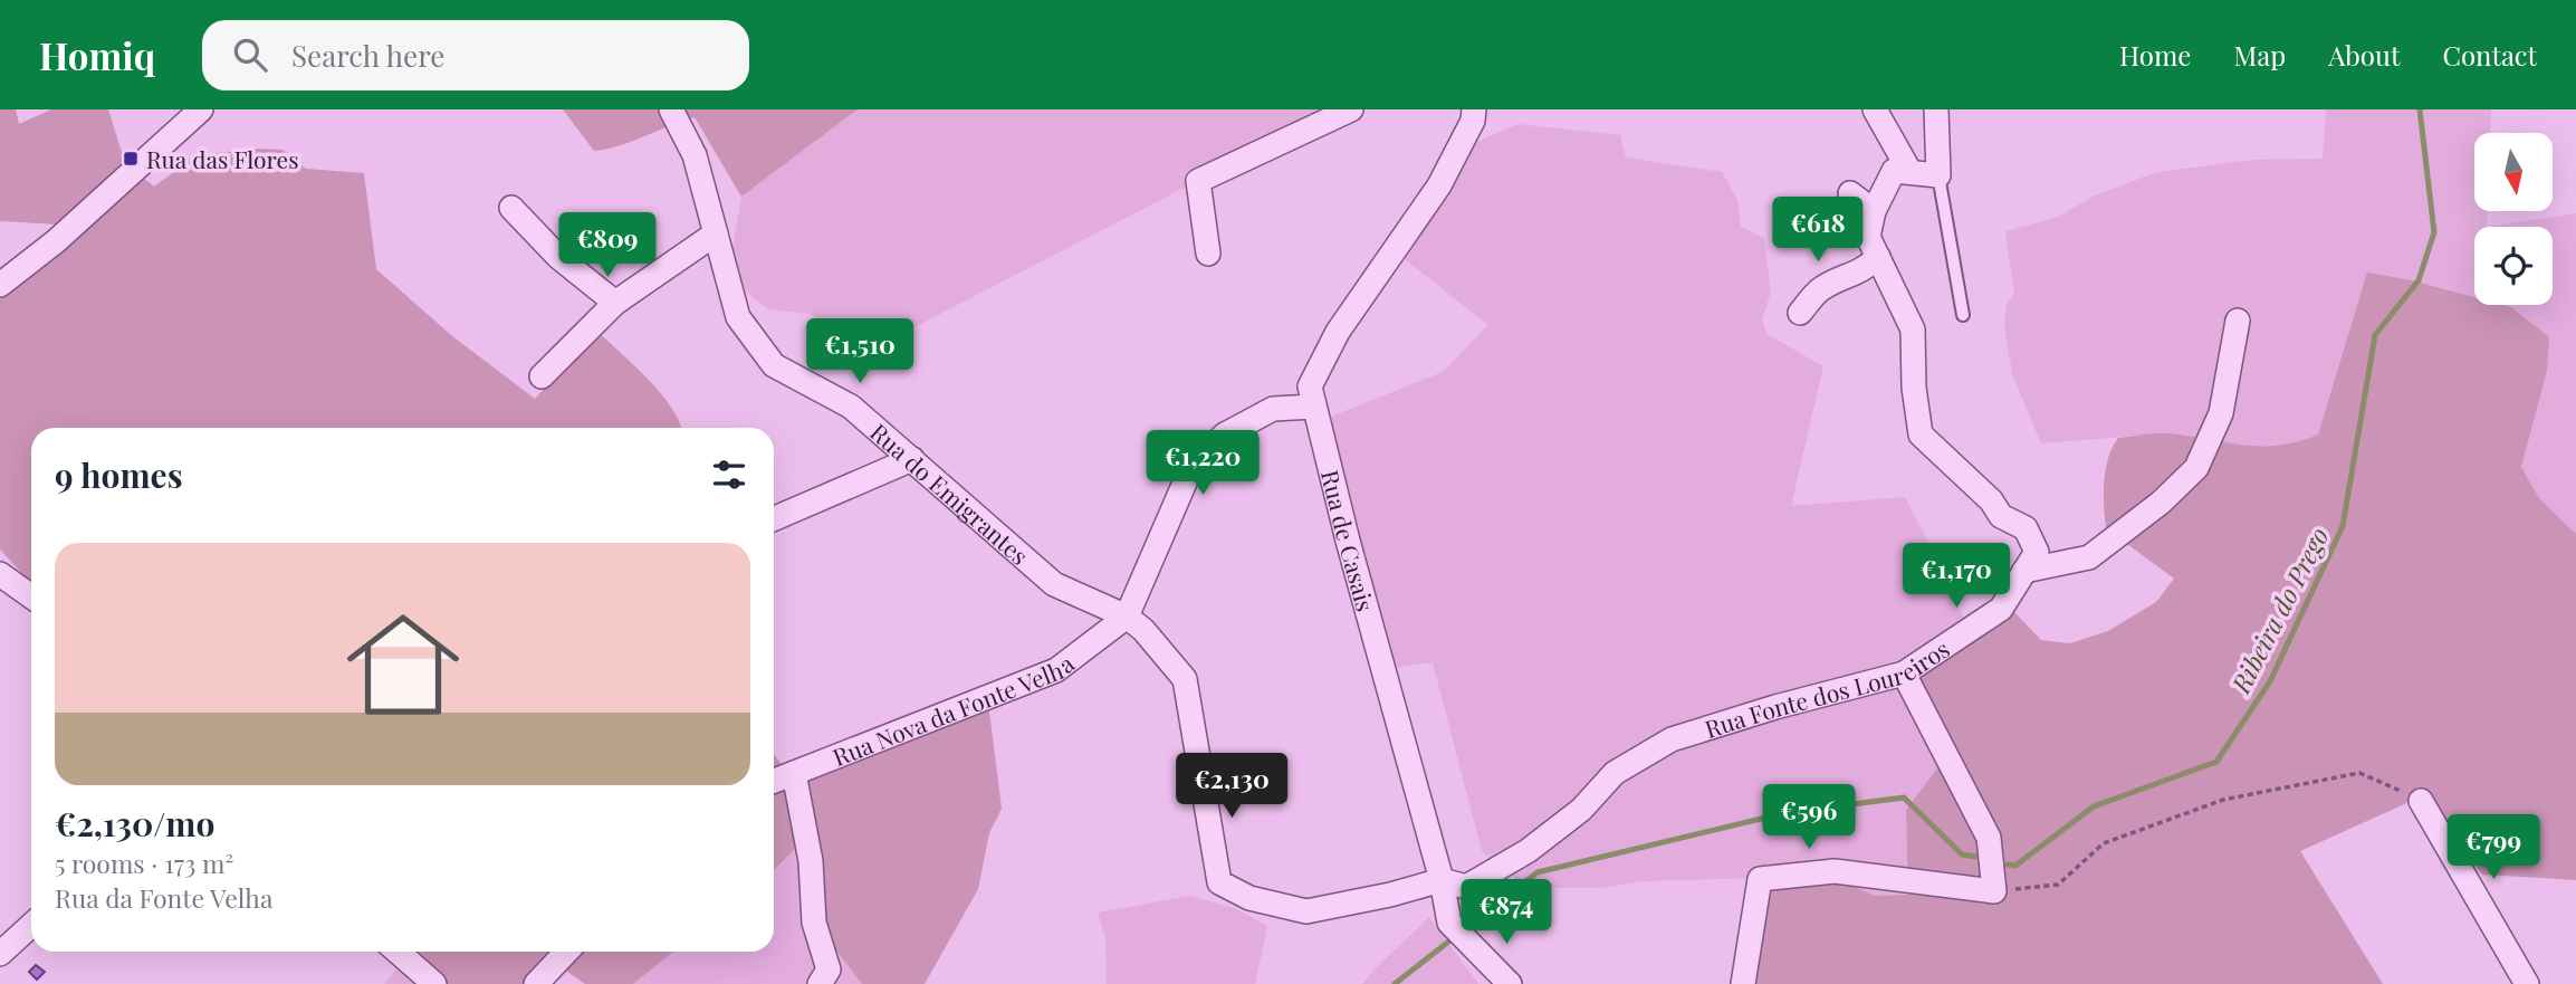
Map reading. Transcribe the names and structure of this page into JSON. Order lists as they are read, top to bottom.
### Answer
{
  "streets": {
    "street": [
      "Rua do Emigrantes",
      "Rua de Casais",
      "Rua Fonte dos Loureiros",
      "Rua Nova da Fonte Velha"
    ]
  },
  "crossings": [
    ["Rua do Emigrantes", "Rua Fonte dos Loureiros"],
    ["Rua do Emigrantes", "Rua Nova da Fonte Velha"],
    ["Rua de Casais", "Rua Fonte dos Loureiros"],
    ["Rua Fonte dos Loureiros", "Rua Nova da Fonte Velha"]
  ],
  "water": ["Ribeira do Prego"],
  "places": {
    "transit": ["Rua das Flores"]
  },
  "north": "bottom",
  "page": {
    "header": "Homiq",
    "search": "Search here",
    "nav": [
      "Home",
      "Map",
      "About",
      "Contact"
    ],
    "price": [
      "€618",
      "€809",
      "€1,510",
      "€1,220",
      "€1,170",
      "€2,130",
      "€596",
      "€799",
      "€874"
    ],
    "heading": "9 homes",
    "list": [
      {
        "name": "€2,130/mo",
        "note": "5 rooms · 173 m² · Rua da Fonte Velha"
      }
    ]
  }
}
